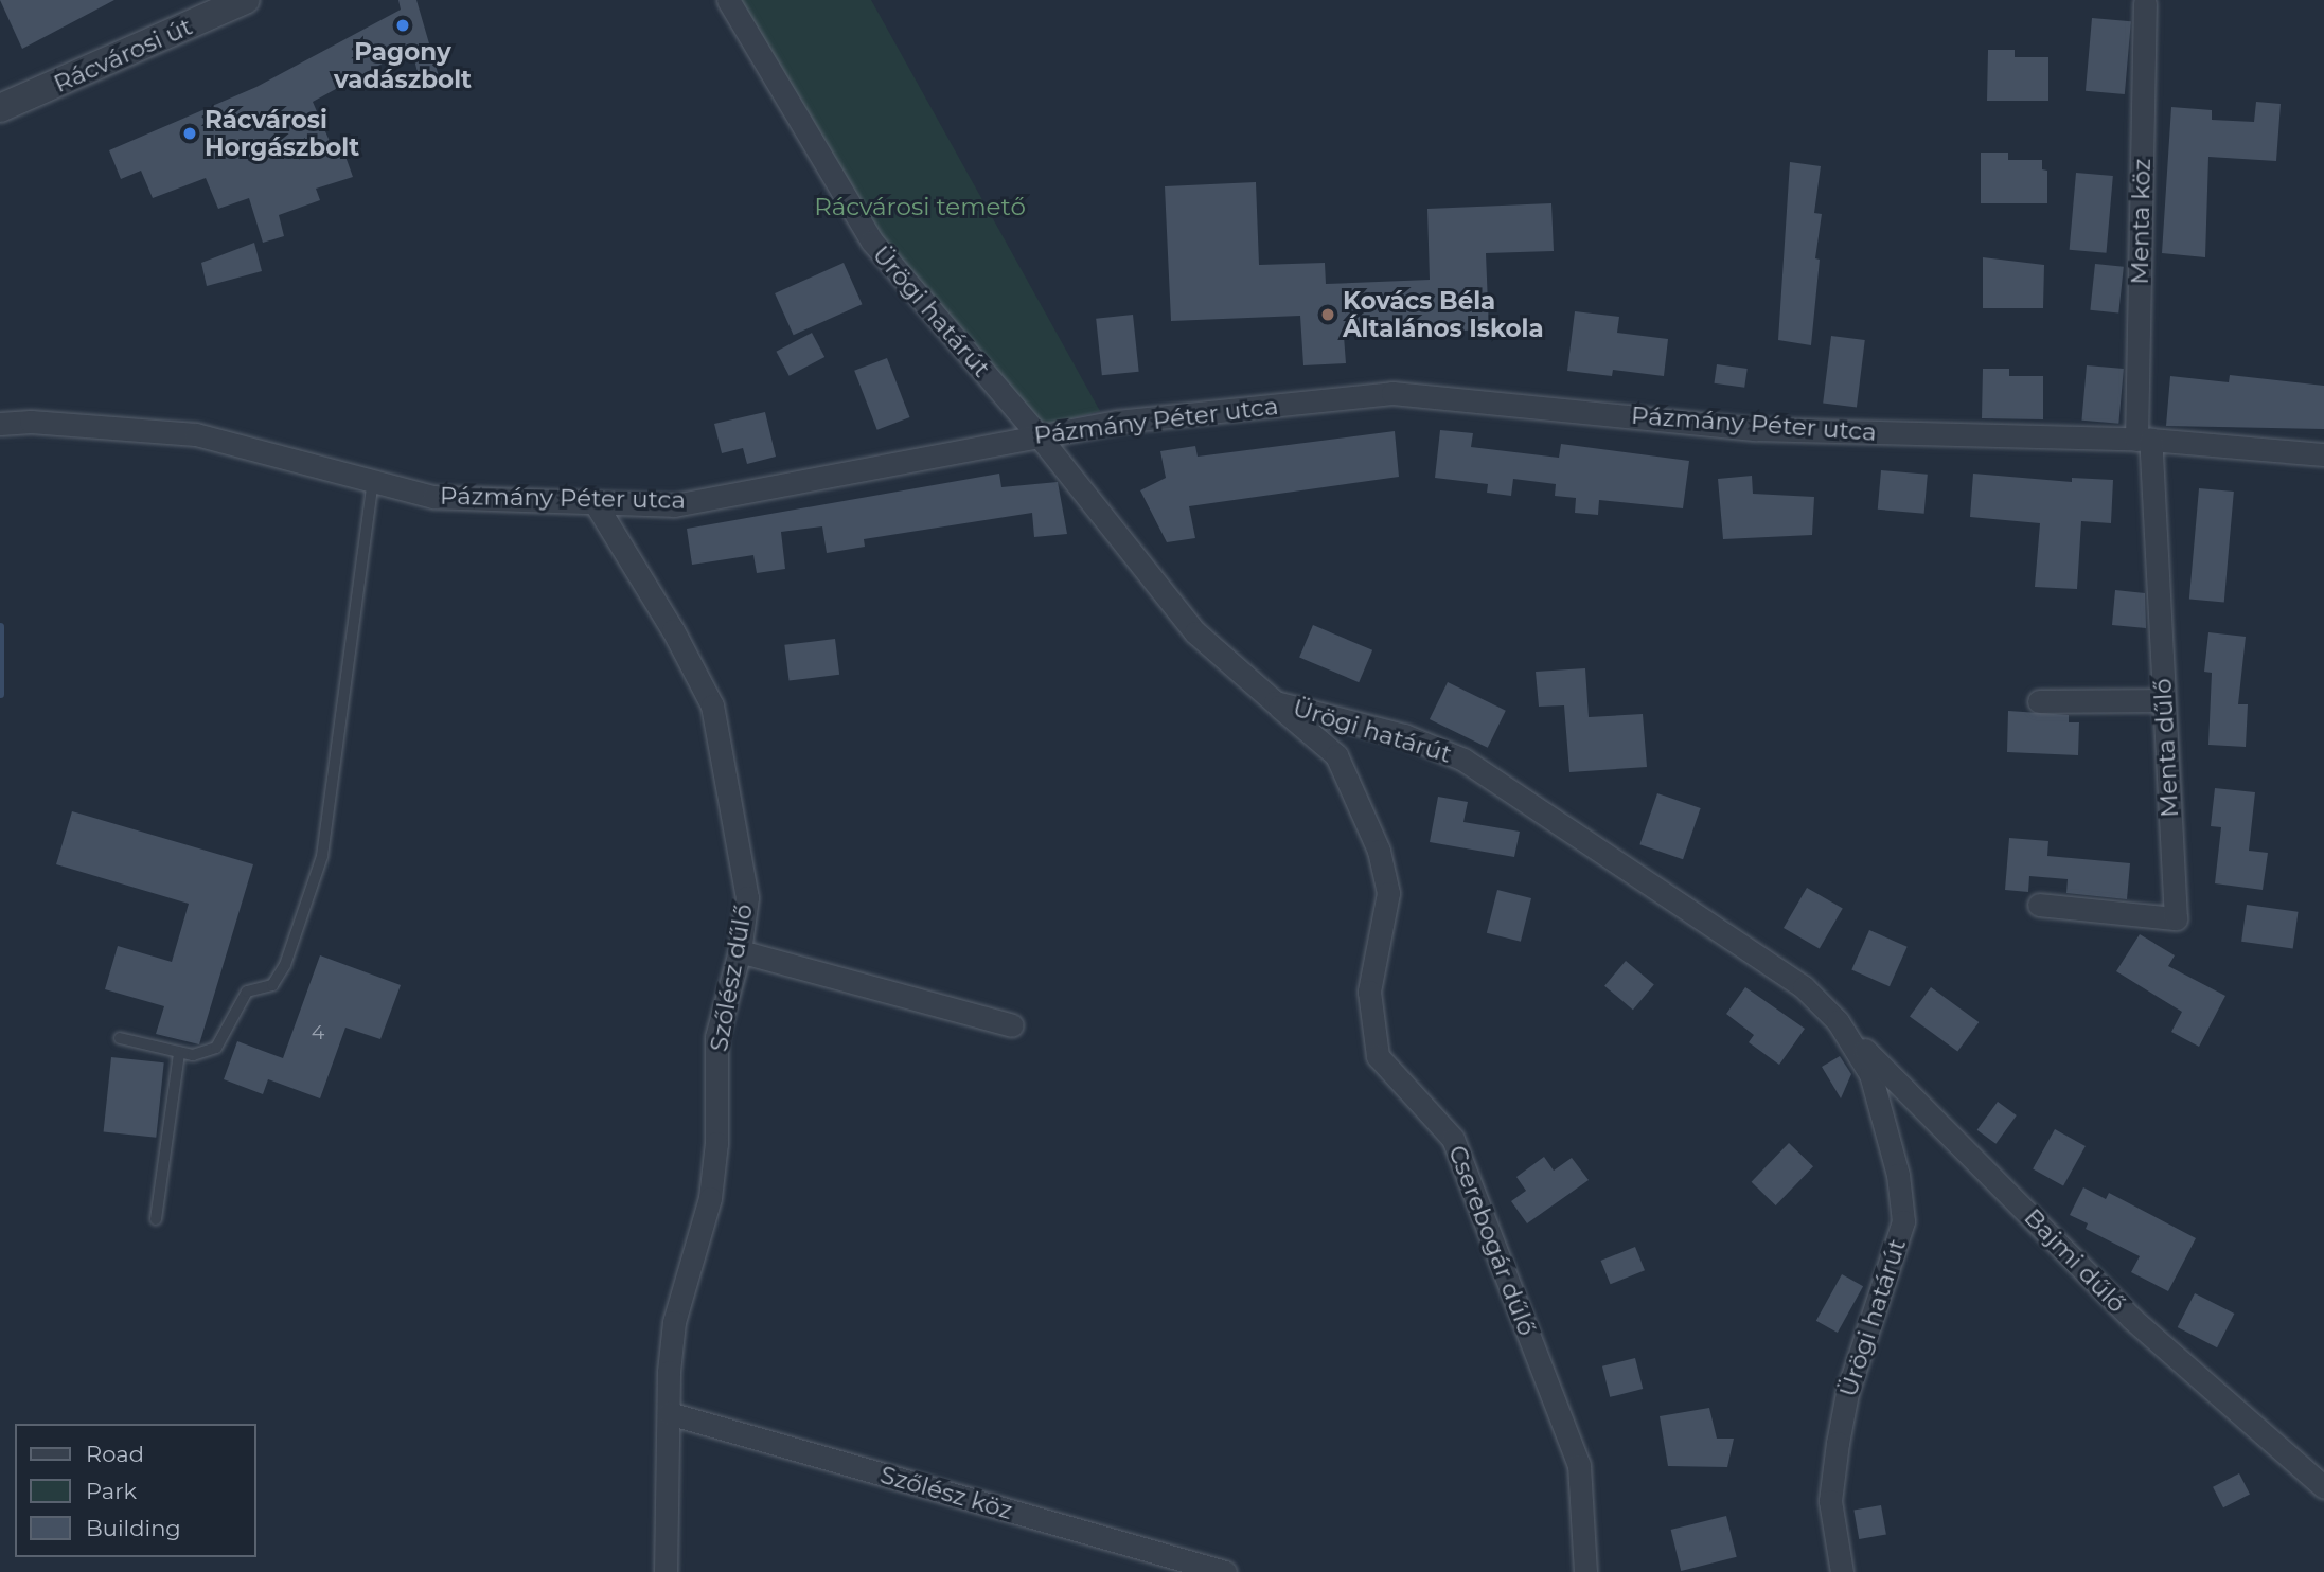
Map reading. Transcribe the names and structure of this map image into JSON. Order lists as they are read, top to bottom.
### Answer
{
  "streets": {
    "street": [
      "Rácvárosi út",
      "Menta köz",
      "Ürögi határút",
      "Pázmány Péter utca",
      "Menta dűlő",
      "Szőlész dűlő",
      "Cserebogár dűlő",
      "Bajmi dűlő",
      "Szőlész köz"
    ]
  },
  "crossings": [
    ["Menta köz", "Pázmány Péter utca"],
    ["Menta köz", "Menta dűlő"],
    ["Ürögi határút", "Pázmány Péter utca"],
    ["Ürögi határút", "Cserebogár dűlő"],
    ["Ürögi határút", "Bajmi dűlő"],
    ["Pázmány Péter utca", "Menta dűlő"],
    ["Pázmány Péter utca", "Szőlész dűlő"],
    ["Szőlész dűlő", "Szőlész köz"]
  ],
  "parks": ["Rácvárosi temető"],
  "places": ["Pagony vadászbolt", "Rácvárosi Horgászbolt", "Kovács Béla Általános Iskola"],
  "house_numbers": ["4"],
  "legend": ["Road", "Park", "Building"]
}
